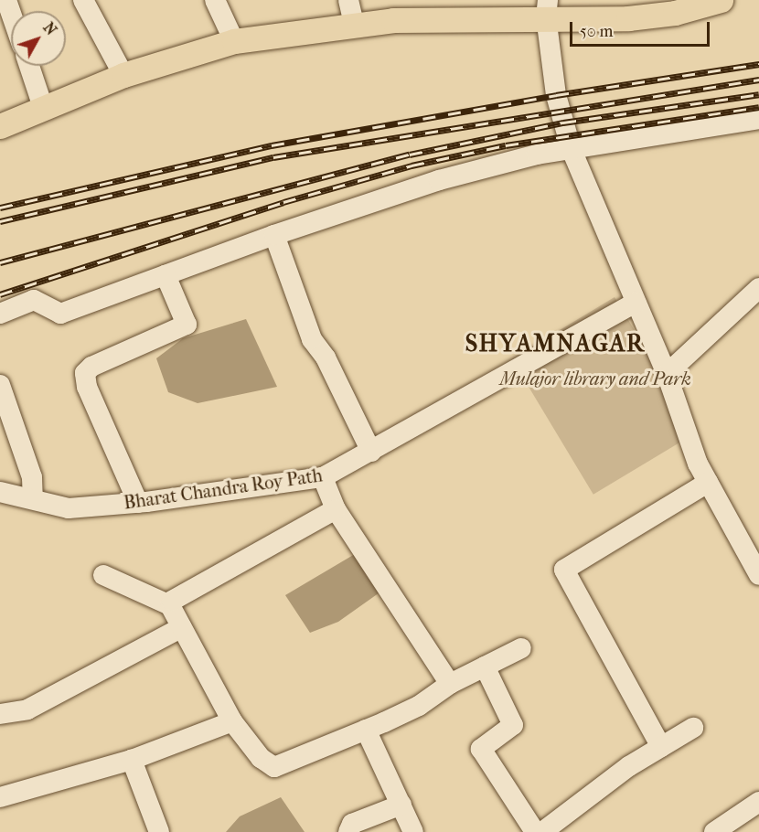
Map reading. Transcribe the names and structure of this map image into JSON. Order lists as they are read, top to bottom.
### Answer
{
  "streets": {
    "street": ["Bharat Chandra Roy Path"]
  },
  "districts": ["SHYAMNAGAR"],
  "parks": ["Mulajor library and Park"],
  "scale_bar": "50 m",
  "north": "top right"
}
